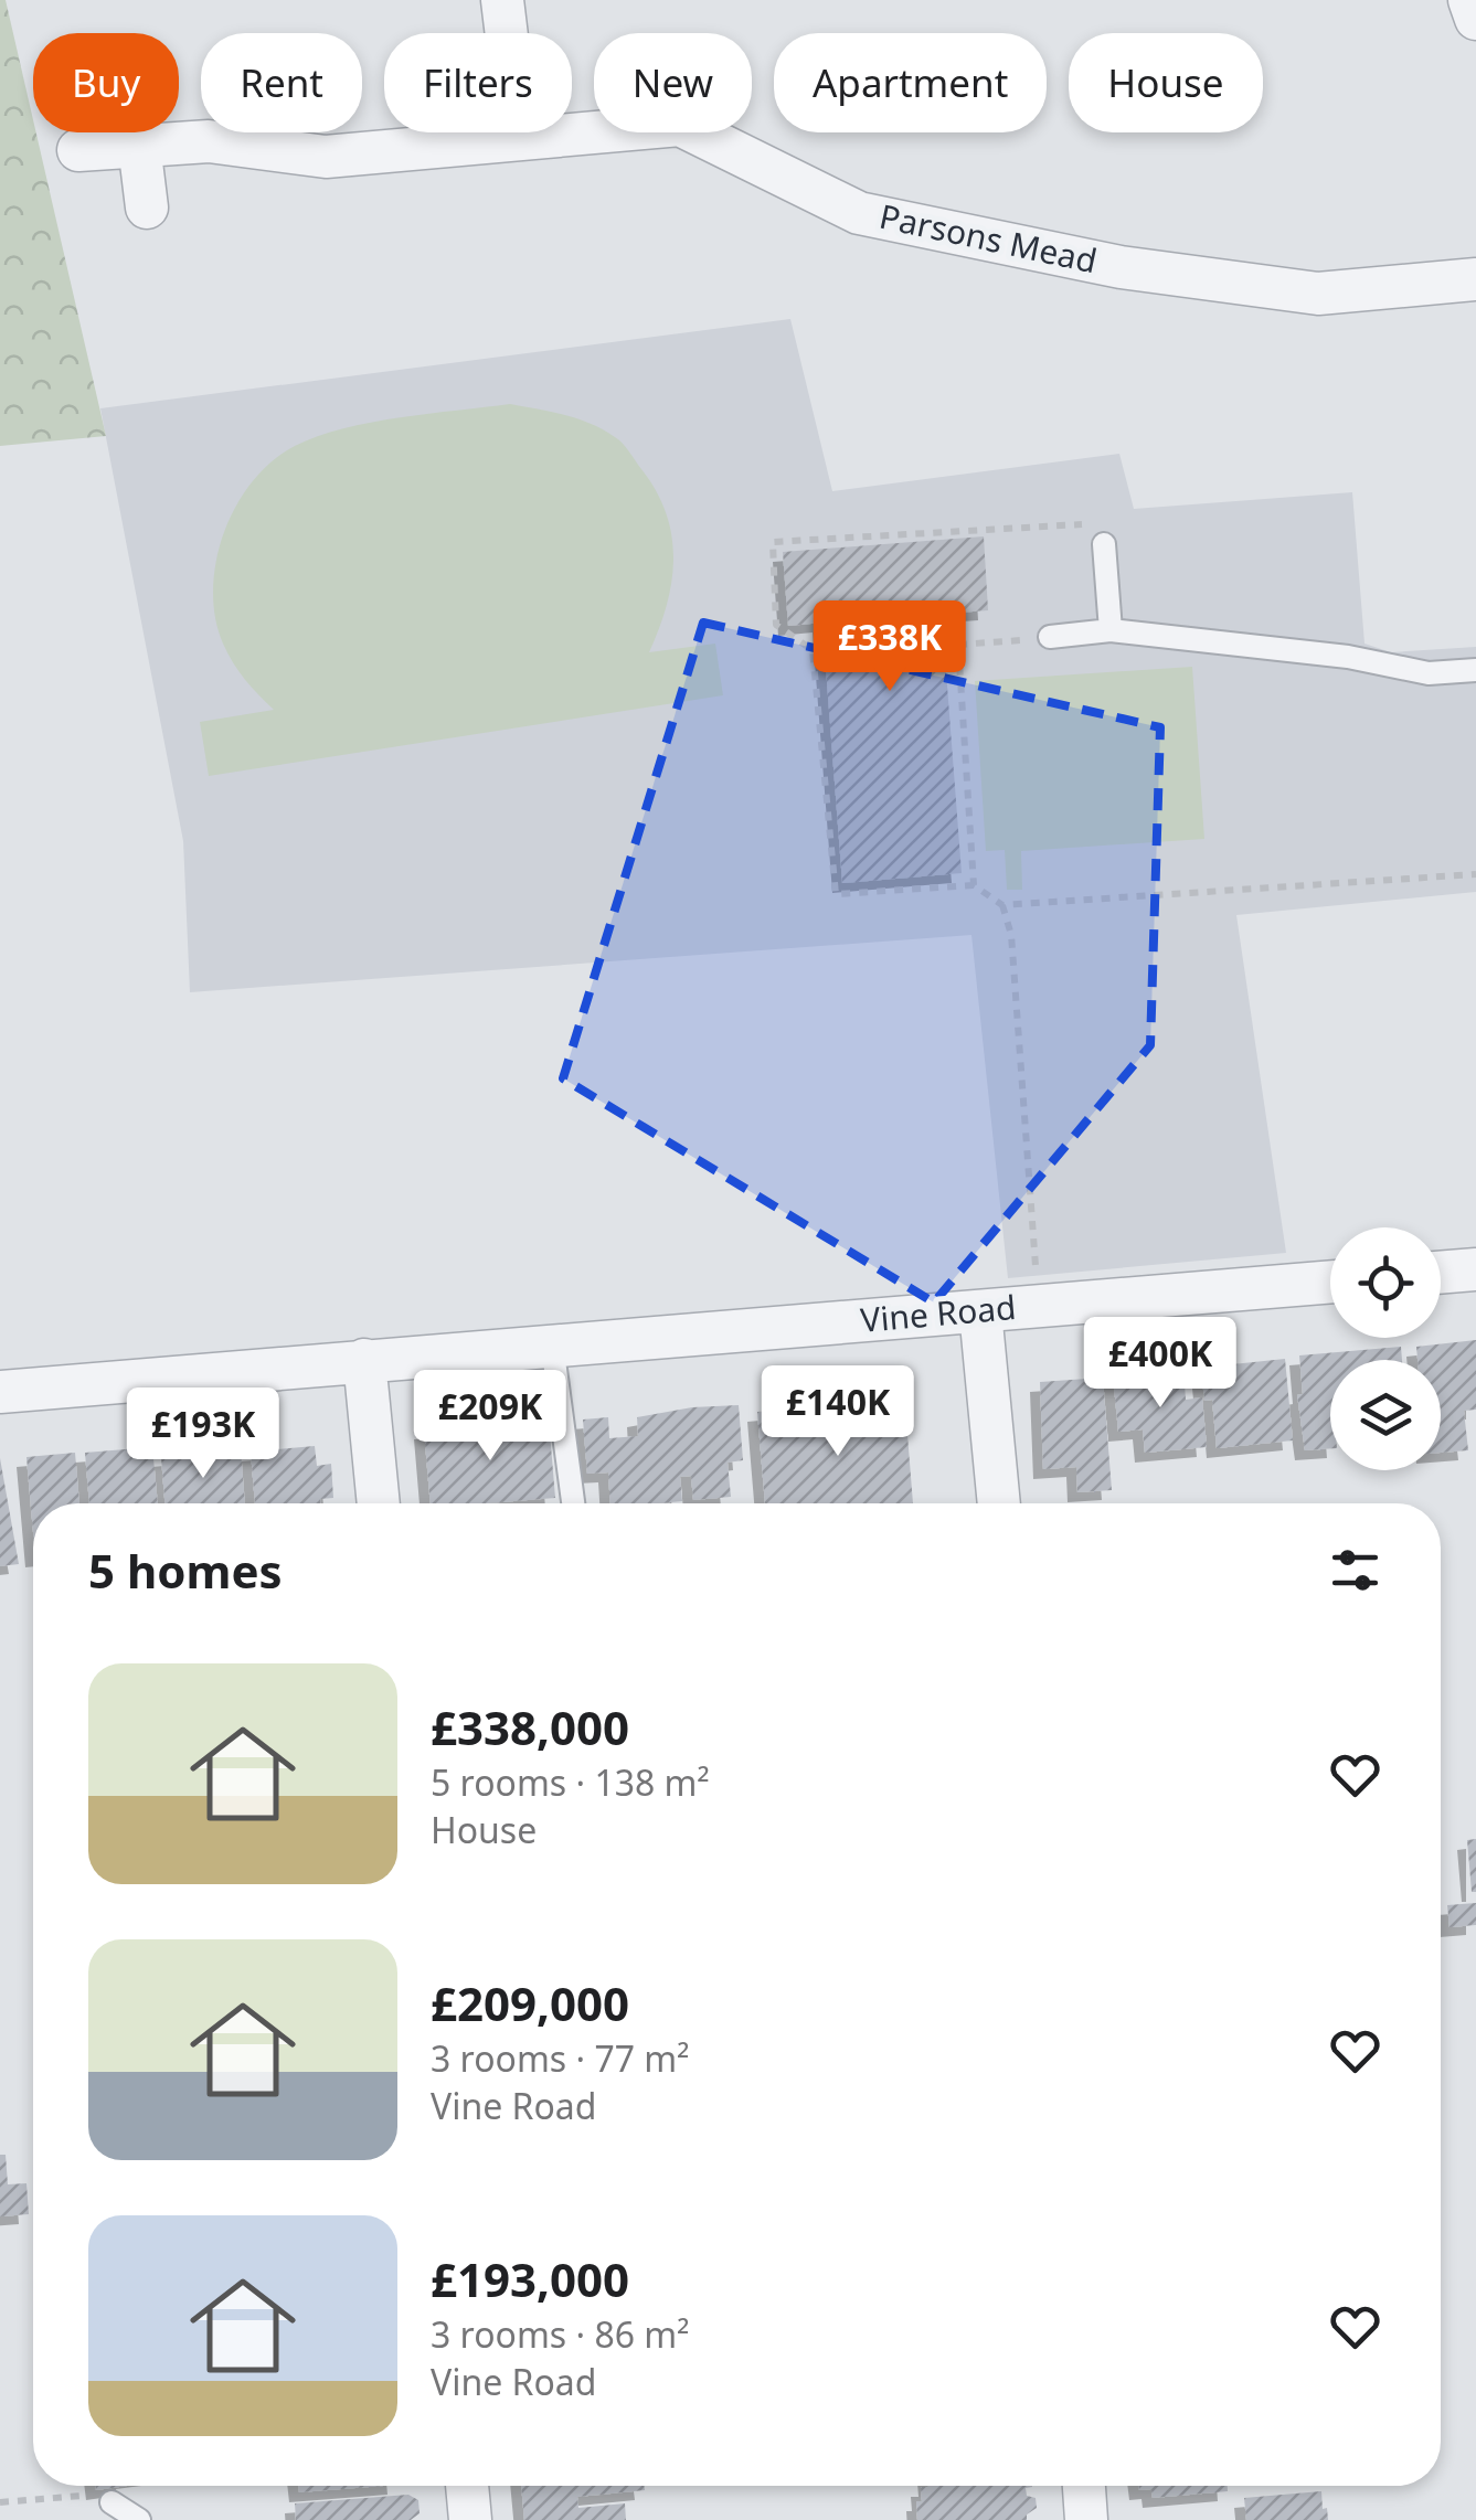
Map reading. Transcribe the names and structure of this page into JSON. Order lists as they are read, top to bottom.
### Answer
{
  "streets": {
    "street": ["Parsons Mead", "Vine Road"]
  },
  "page": {
    "chip": [
      "Buy",
      "Rent",
      "Filters",
      "New",
      "Apartment",
      "House"
    ],
    "price": [
      "£338K",
      "£400K",
      "£140K",
      "£209K",
      "£193K"
    ],
    "heading": "5 homes",
    "list": [
      {
        "name": "£338,000",
        "note": "5 rooms · 138 m² · House"
      },
      {
        "name": "£209,000",
        "note": "3 rooms · 77 m² · Vine Road"
      },
      {
        "name": "£193,000",
        "note": "3 rooms · 86 m² · Vine Road"
      }
    ]
  }
}
